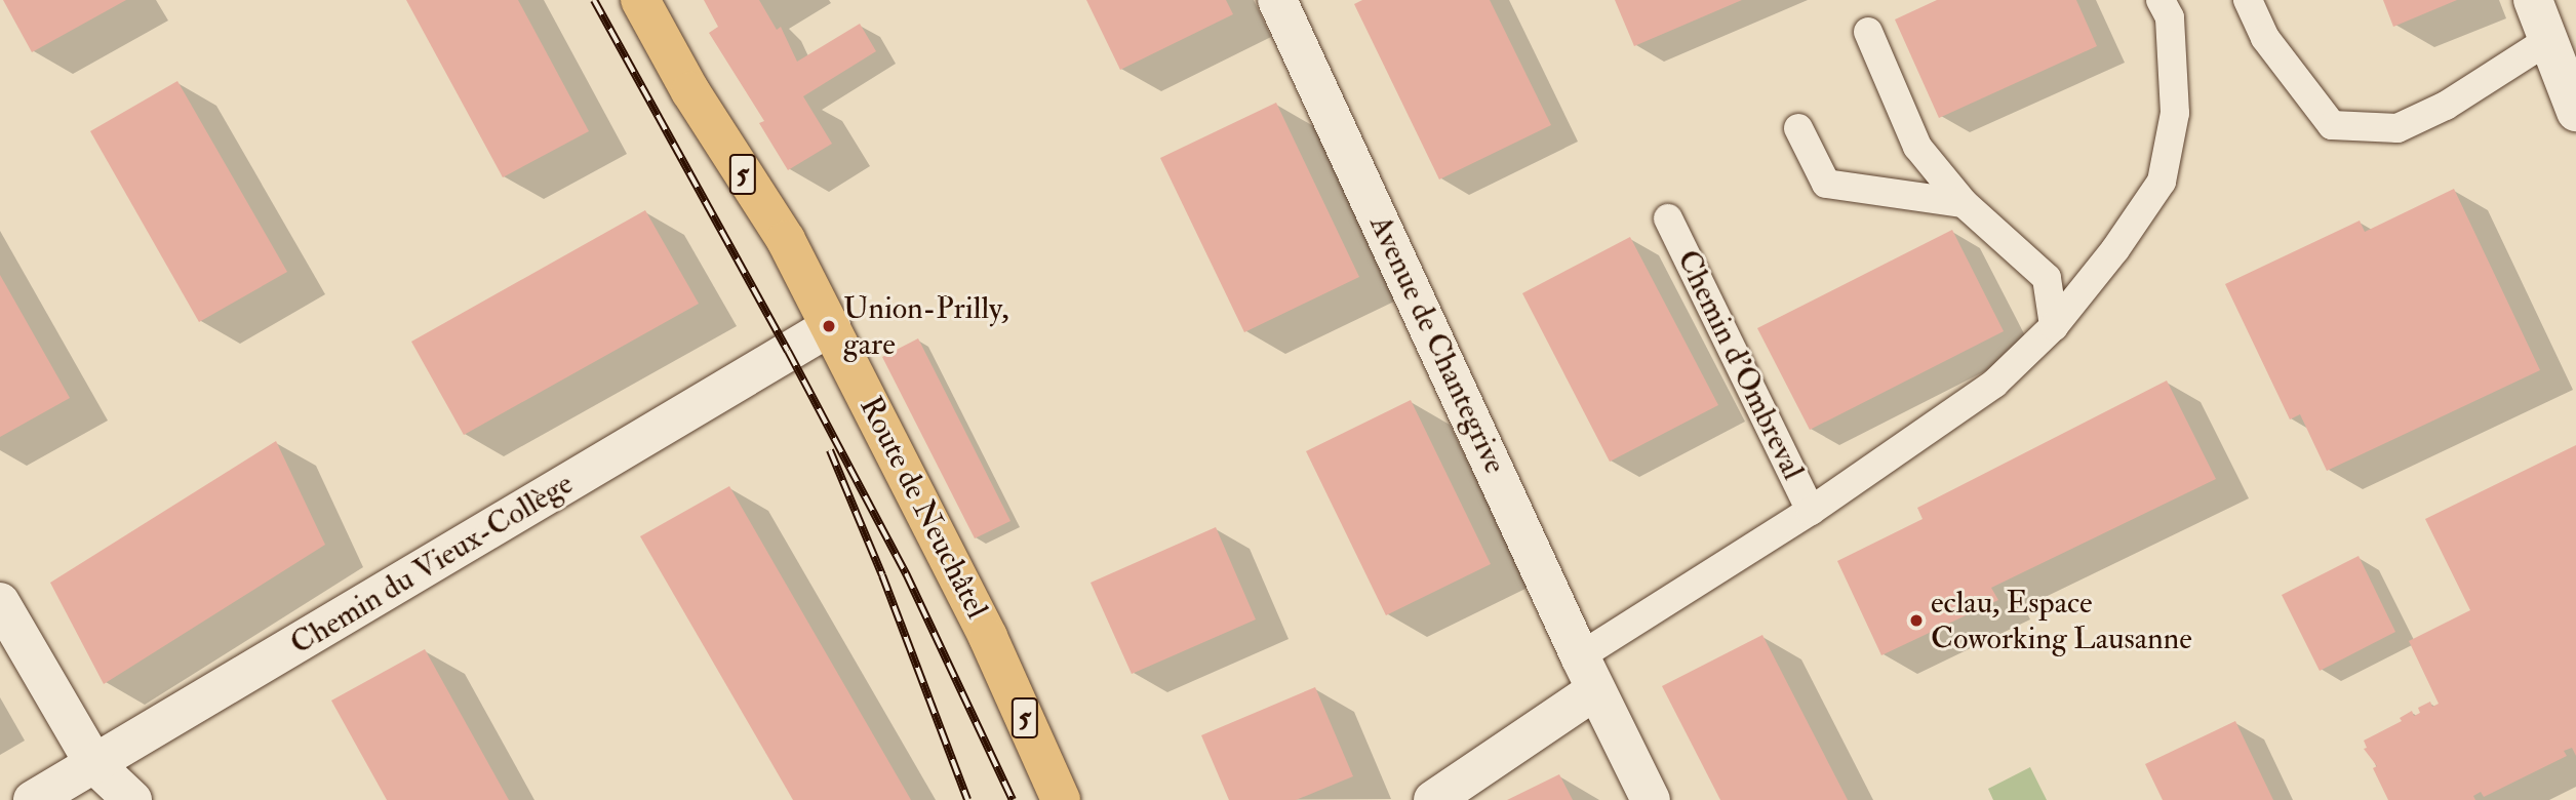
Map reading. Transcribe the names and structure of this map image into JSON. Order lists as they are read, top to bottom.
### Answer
{
  "streets": {
    "main road": ["5", "Route de Neuchâtel"],
    "street": ["Avenue de Chantegrive", "Chemin d'Ombreval", "Chemin du Vieux-Collège"]
  },
  "crossings": [
    ["Avenue de Chantegrive", "Chemin d'Ombreval"],
    ["Route de Neuchâtel", "Chemin du Vieux-Collège"]
  ],
  "places": ["Union-Prilly, gare", "eclau, Espace Coworking Lausanne"]
}
